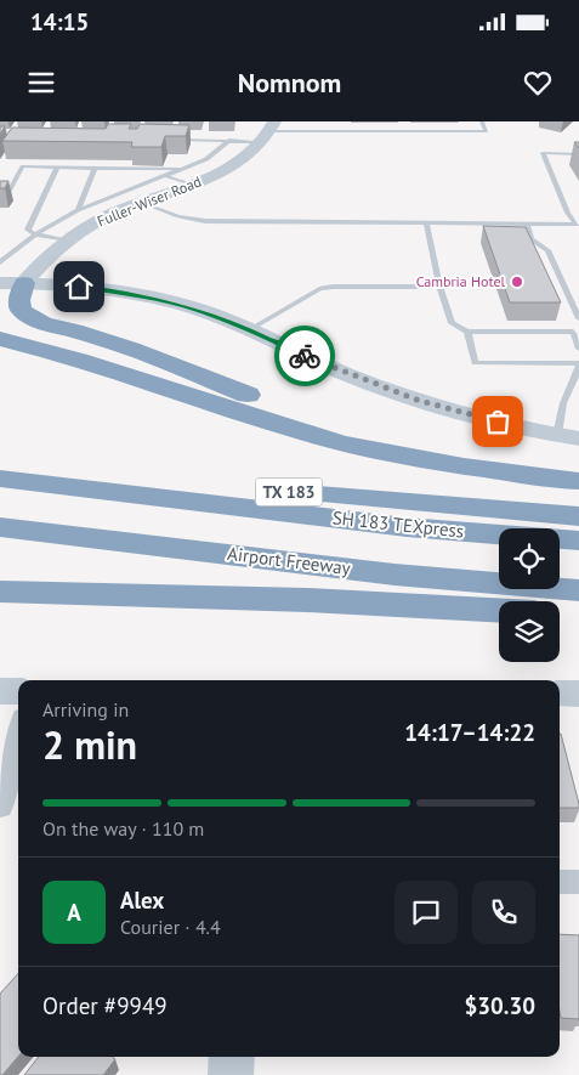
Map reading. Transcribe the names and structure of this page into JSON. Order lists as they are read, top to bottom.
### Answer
{
  "streets": {
    "highway": ["TX 183", "SH 183 TEXpress", "Airport Freeway"],
    "main road": ["Fuller-Wiser Road"]
  },
  "places": ["Cambria Hotel"],
  "page": {
    "status": "14:15",
    "header": "Nomnom",
    "heading": ["2 min", "Arriving in", "14:17–14:22"],
    "panel": [
      "Alex",
      "Courier · 4.4",
      "Order #9949",
      "$30.30"
    ],
    "bar": "On the way · 110 m",
    "round": "A"
  }
}
